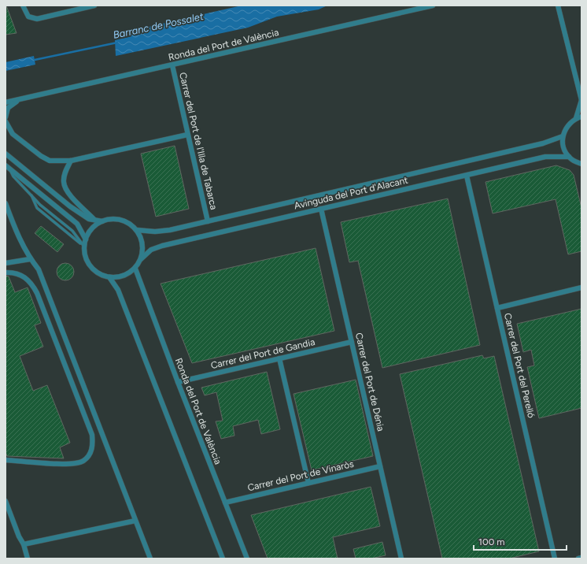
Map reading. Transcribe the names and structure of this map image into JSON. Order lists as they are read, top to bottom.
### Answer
{
  "streets": {
    "street": [
      "Ronda del Port de València",
      "Carrer del Port de l'Illa de Tabarca",
      "Avinguda del Port d'Alacant",
      "Carrer del Port de Gandia",
      "Carrer del Port del Perelló",
      "Carrer del Port de Dénia",
      "Carrer del Port de Vinaròs"
    ]
  },
  "crossings": [
    ["Ronda del Port de València", "Carrer del Port de l'Illa de Tabarca"],
    ["Ronda del Port de València", "Avinguda del Port d'Alacant"],
    ["Ronda del Port de València", "Carrer del Port de Gandia"],
    ["Ronda del Port de València", "Carrer del Port de Vinaròs"],
    ["Carrer del Port de l'Illa de Tabarca", "Avinguda del Port d'Alacant"],
    ["Avinguda del Port d'Alacant", "Carrer del Port del Perelló"],
    ["Avinguda del Port d'Alacant", "Carrer del Port de Dénia"],
    ["Carrer del Port de Gandia", "Carrer del Port de Dénia"],
    ["Carrer del Port de Dénia", "Carrer del Port de Vinaròs"]
  ],
  "water": ["Barranc de Possalet"],
  "scale_bar": "100 m"
}
